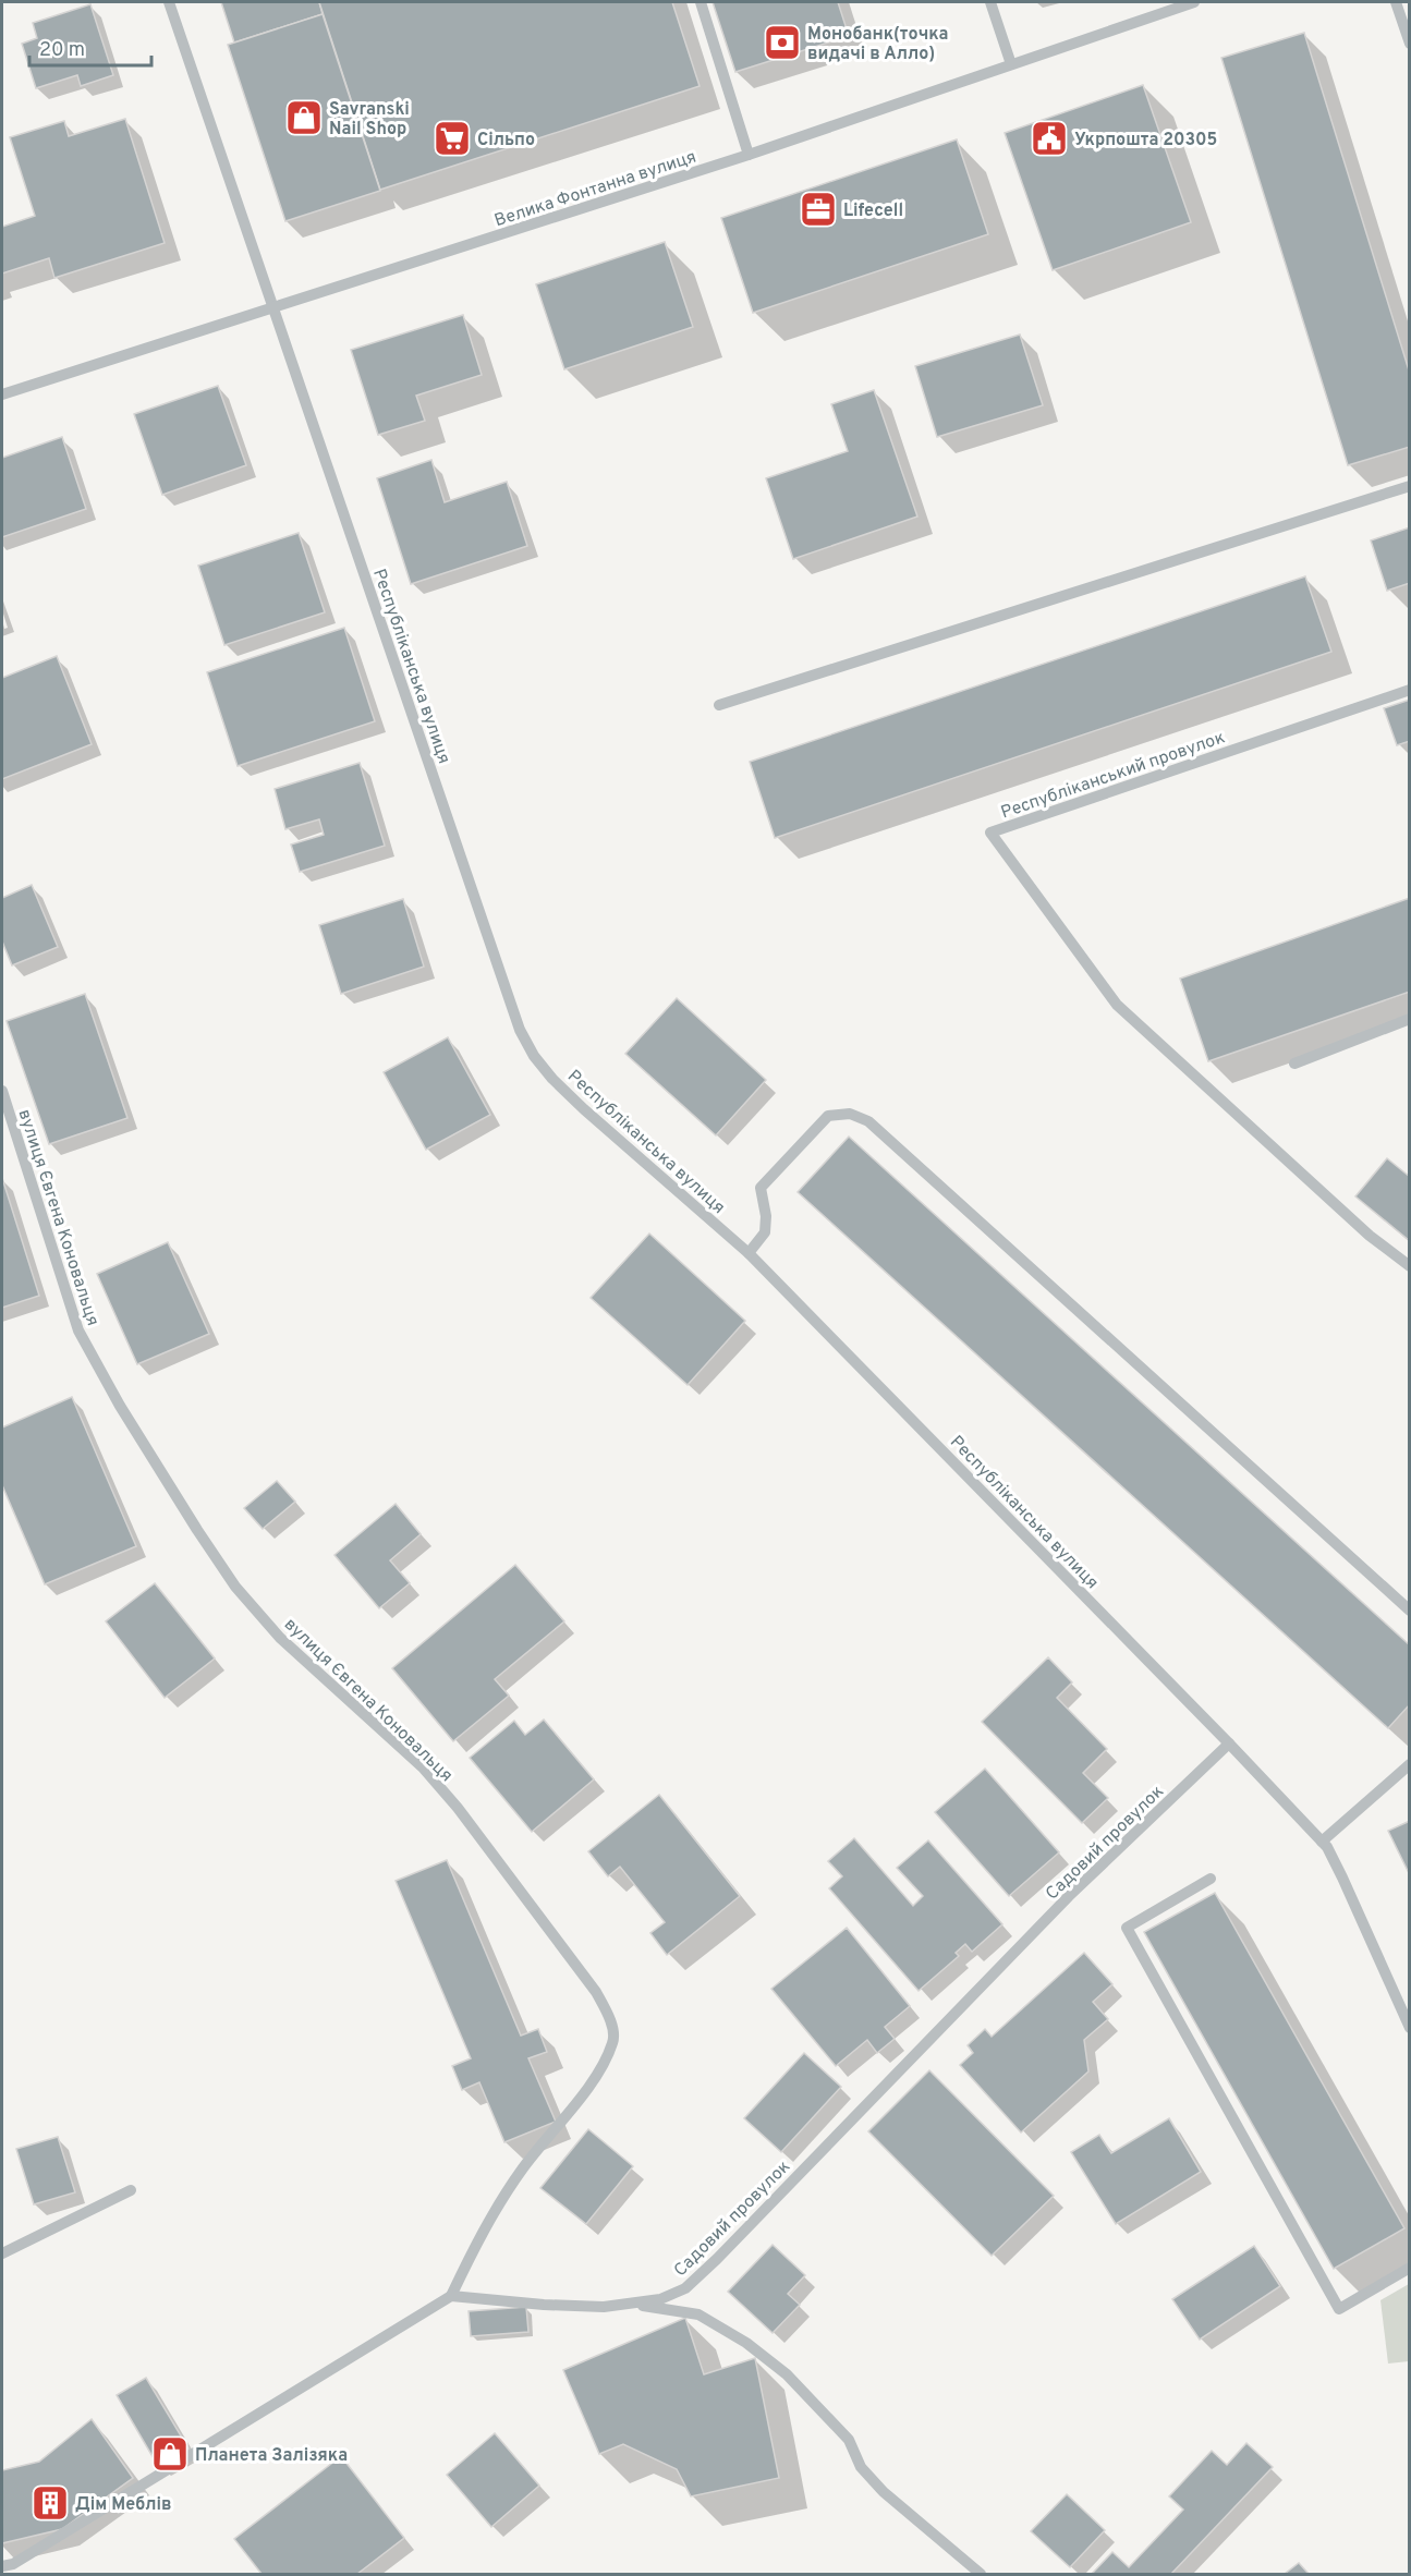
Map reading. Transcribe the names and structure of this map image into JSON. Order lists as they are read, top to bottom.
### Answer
{
  "streets": {
    "street": [
      "Велика Фонтанна вулиця",
      "Республіканська вулиця",
      "Республіканський провулок",
      "вулиця Євгена Коновальця",
      "Садовий провулок"
    ]
  },
  "crossings": [
    ["Велика Фонтанна вулиця", "Республіканська вулиця"],
    ["Республіканська вулиця", "Садовий провулок"],
    ["вулиця Євгена Коновальця", "Садовий провулок"]
  ],
  "places": {
    "bank": ["Монобанк(точка видачі в Алло)"],
    "shop": ["Savranski Nail Shop", "Планета Залізяка"],
    "supermarket": ["Сільпо"],
    "public building": ["Укрпошта 20305"],
    "office": ["Lifecell"],
    "building": ["Дім Меблів"]
  },
  "scale_bar": "20 m"
}
